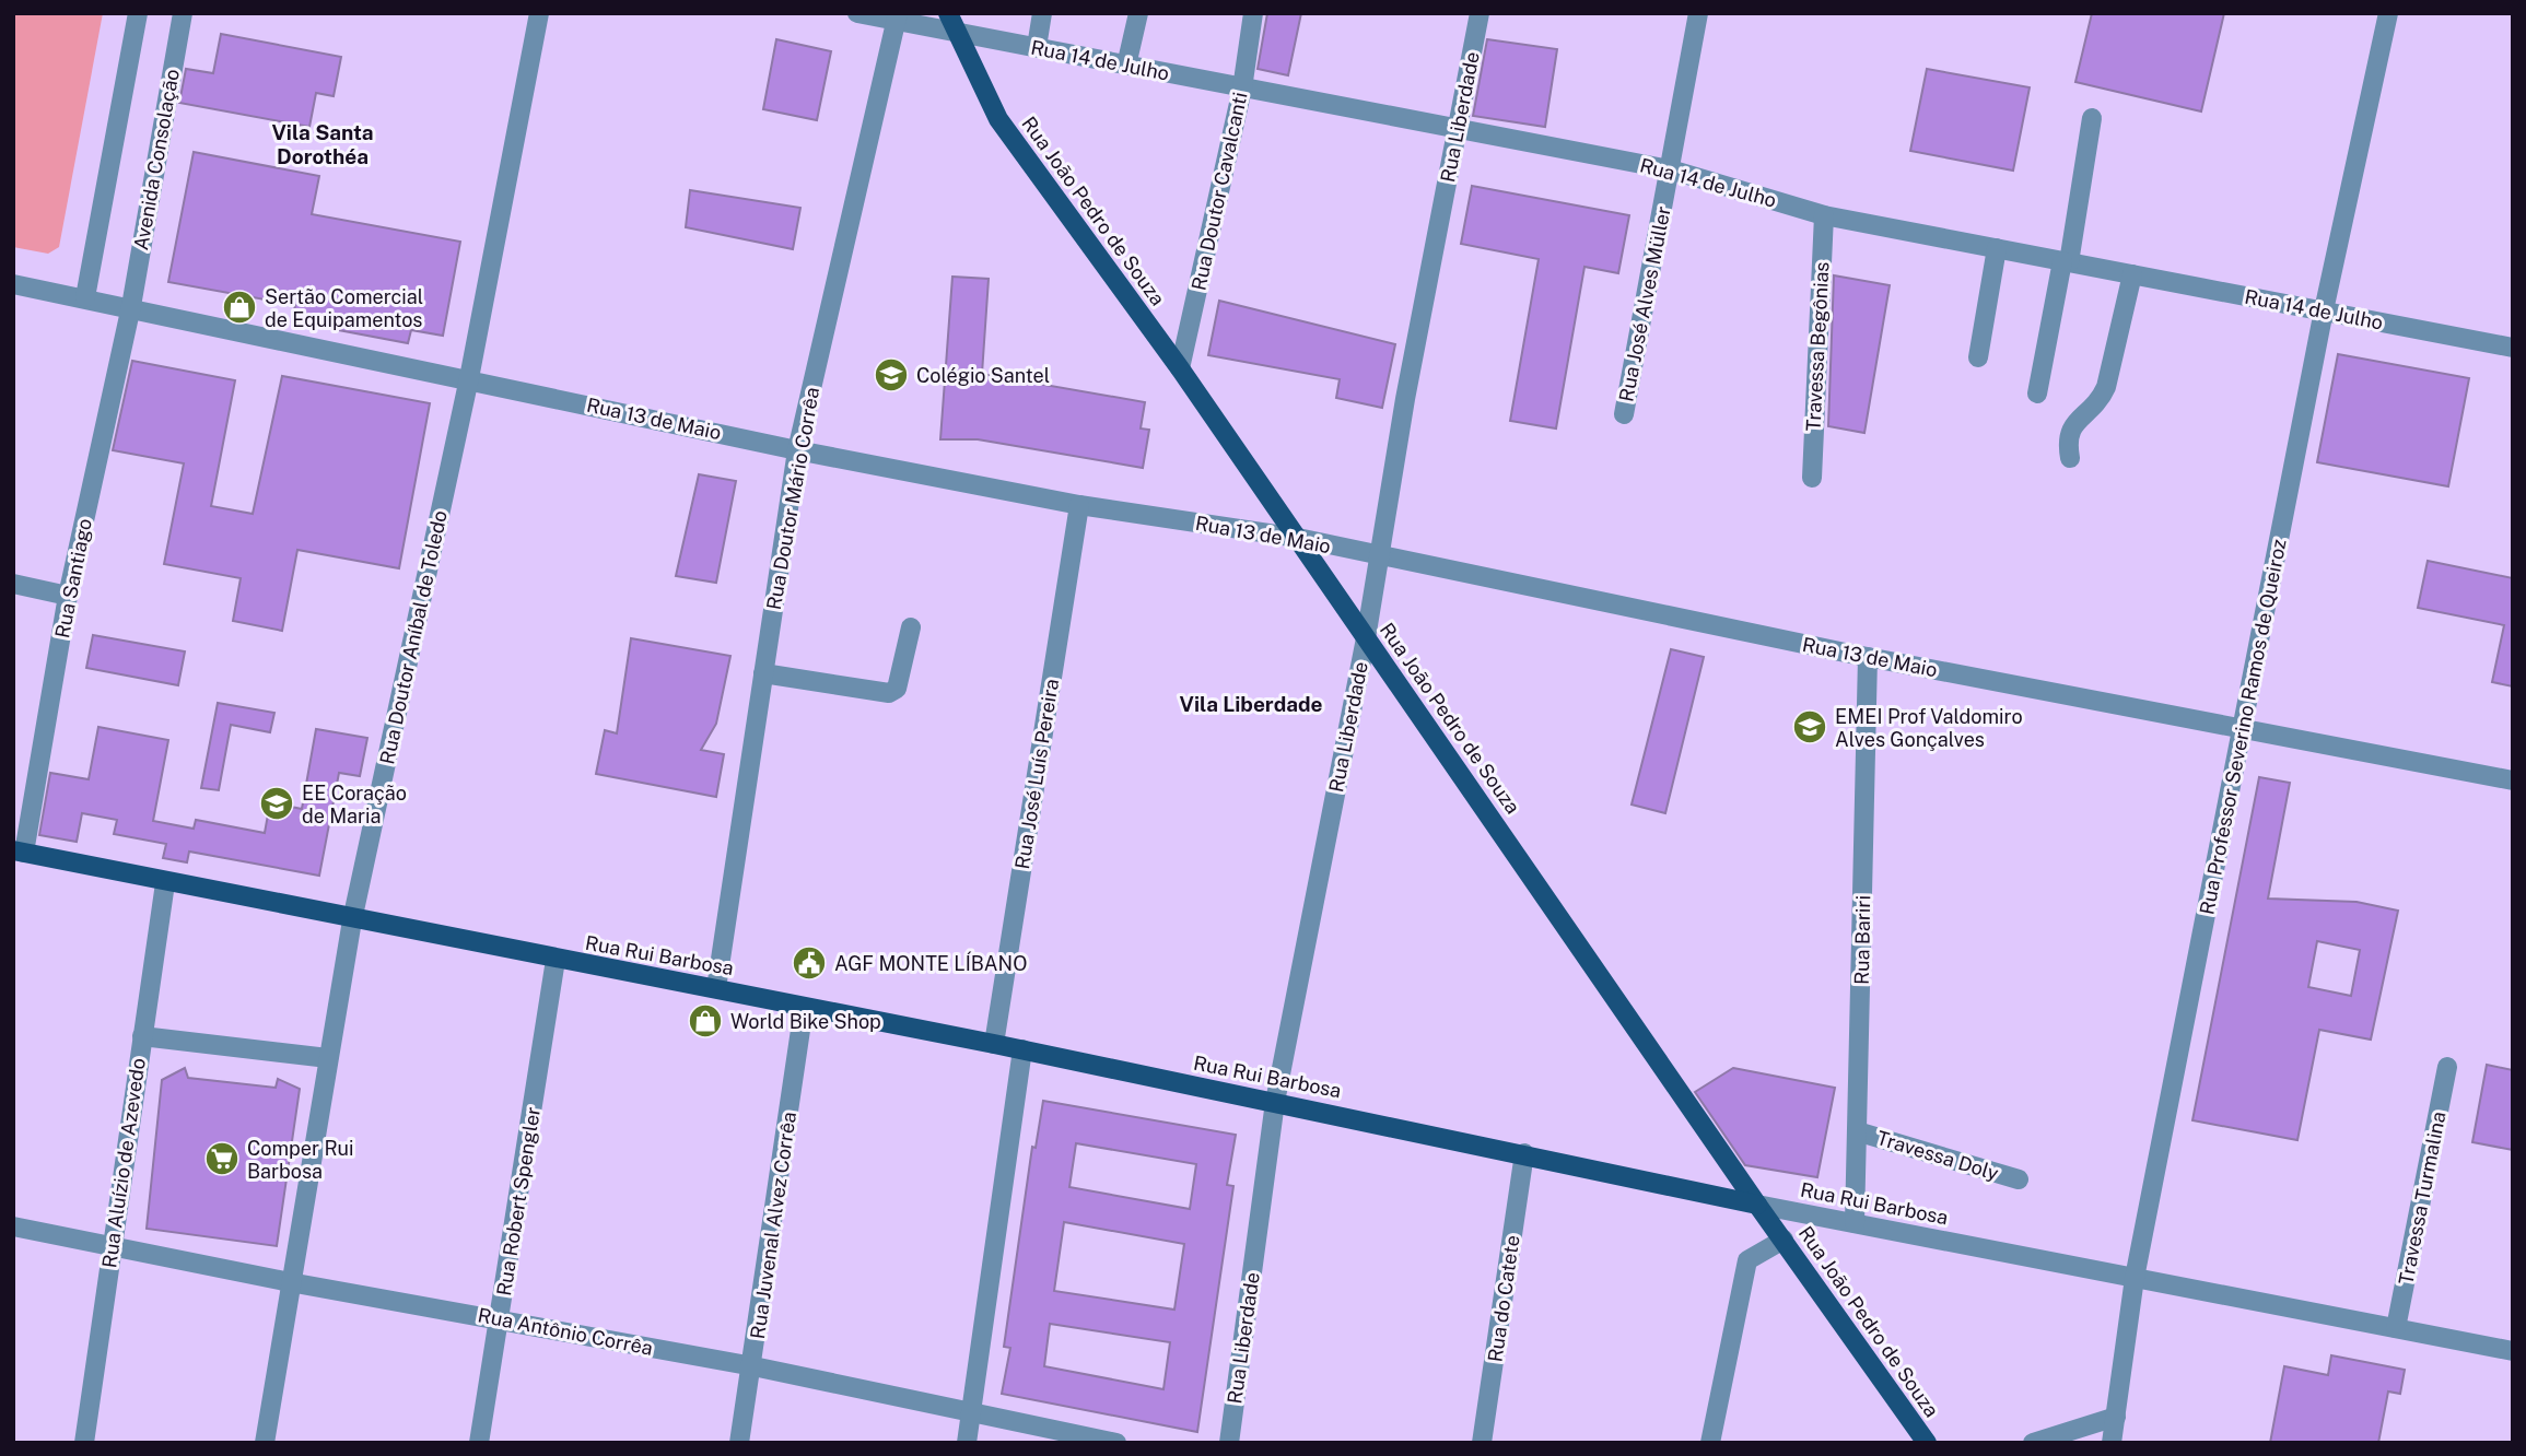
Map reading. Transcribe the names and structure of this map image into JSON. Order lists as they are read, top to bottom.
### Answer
{
  "streets": {
    "main road": ["Rua João Pedro de Souza", "Rua Rui Barbosa"],
    "street": [
      "Rua 14 de Julho",
      "Rua Liberdade",
      "Avenida Consolação",
      "Rua Doutor Cavalcanti",
      "Rua José Alves Müller",
      "Travessa Begônias",
      "Rua 13 de Maio",
      "Rua Doutor Mário Corrêa",
      "Rua Santiago",
      "Rua Doutor Aníbal de Toledo",
      "Rua Professor Severino Ramos de Queiroz",
      "Rua José Luís Pereira",
      "Rua Bariri",
      "Travessa Doly",
      "Rua Aluízio de Azevedo",
      "Travessa Turmalina",
      "Rua Robert Spengler",
      "Rua Juvenal Alvez Corrêa",
      "Rua do Catete",
      "Rua Antônio Corrêa"
    ]
  },
  "crossings": [
    ["Rua 14 de Julho", "Rua Liberdade"],
    ["Rua 14 de Julho", "Rua Doutor Cavalcanti"],
    ["Rua 14 de Julho", "Rua João Pedro de Souza"],
    ["Rua 14 de Julho", "Rua José Alves Müller"],
    ["Rua 14 de Julho", "Travessa Begônias"],
    ["Rua 14 de Julho", "Rua Doutor Mário Corrêa"],
    ["Rua 14 de Julho", "Rua Professor Severino Ramos de Queiroz"],
    ["Rua Liberdade", "Rua João Pedro de Souza"],
    ["Rua Liberdade", "Rua 13 de Maio"],
    ["Rua Liberdade", "Rua Rui Barbosa"],
    ["Avenida Consolação", "Rua 13 de Maio"],
    ["Avenida Consolação", "Rua Santiago"],
    ["Rua Doutor Cavalcanti", "Rua João Pedro de Souza"],
    ["Rua João Pedro de Souza", "Rua 13 de Maio"],
    ["Rua João Pedro de Souza", "Rua Rui Barbosa"],
    ["Rua 13 de Maio", "Rua Doutor Mário Corrêa"],
    ["Rua 13 de Maio", "Rua Santiago"],
    ["Rua 13 de Maio", "Rua Doutor Aníbal de Toledo"],
    ["Rua 13 de Maio", "Rua Professor Severino Ramos de Queiroz"],
    ["Rua 13 de Maio", "Rua José Luís Pereira"],
    ["Rua 13 de Maio", "Rua Bariri"],
    ["Rua Doutor Mário Corrêa", "Rua Rui Barbosa"],
    ["Rua Santiago", "Rua Rui Barbosa"],
    ["Rua Doutor Aníbal de Toledo", "Rua Rui Barbosa"],
    ["Rua Doutor Aníbal de Toledo", "Rua Antônio Corrêa"],
    ["Rua Professor Severino Ramos de Queiroz", "Rua Rui Barbosa"],
    ["Rua José Luís Pereira", "Rua Rui Barbosa"],
    ["Rua Bariri", "Rua Rui Barbosa"],
    ["Rua Bariri", "Travessa Doly"],
    ["Rua Rui Barbosa", "Rua Aluízio de Azevedo"],
    ["Rua Rui Barbosa", "Travessa Turmalina"],
    ["Rua Rui Barbosa", "Rua Robert Spengler"],
    ["Rua Rui Barbosa", "Rua Juvenal Alvez Corrêa"],
    ["Rua Rui Barbosa", "Rua do Catete"],
    ["Rua Aluízio de Azevedo", "Rua Antônio Corrêa"],
    ["Rua Robert Spengler", "Rua Antônio Corrêa"],
    ["Rua Juvenal Alvez Corrêa", "Rua Antônio Corrêa"]
  ],
  "districts": ["Vila Santa Dorothéa", "Vila Liberdade"],
  "places": {
    "shop": ["Sertão Comercial de Equipamentos", "World Bike Shop"],
    "school or university": ["Colégio Santel", "EMEI Prof Valdomiro Alves Gonçalves", "EE Coração de Maria"],
    "public building": ["AGF MONTE LÍBANO"],
    "supermarket": ["Comper Rui Barbosa"]
  }
}
